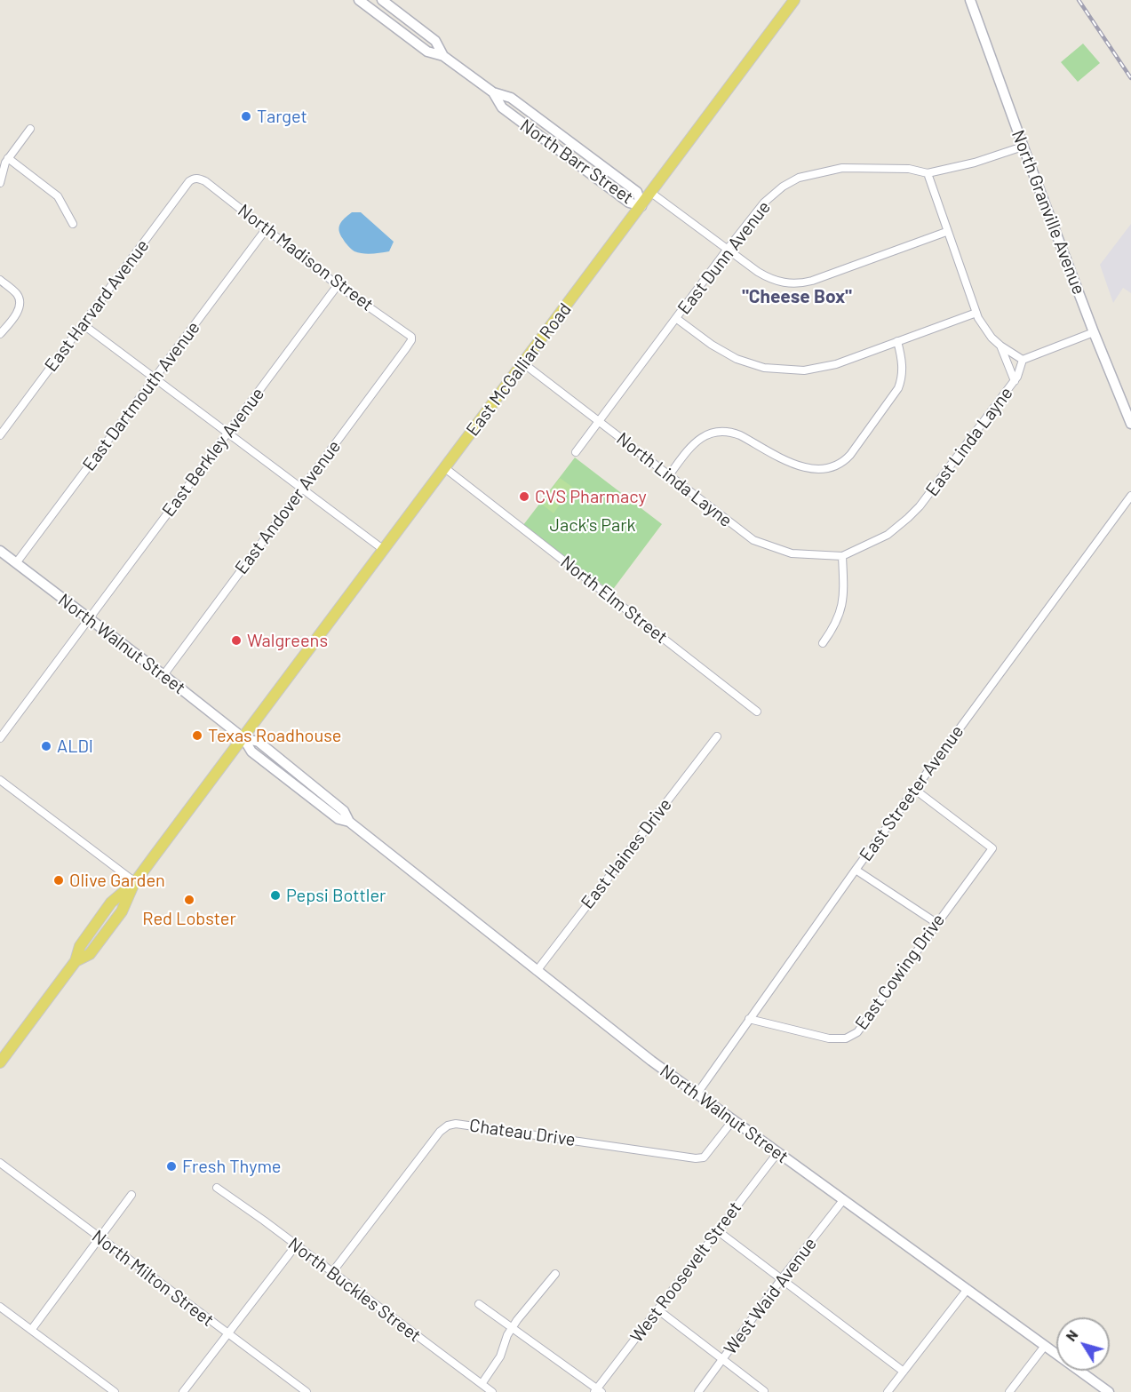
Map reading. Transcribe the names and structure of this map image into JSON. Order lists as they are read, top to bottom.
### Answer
{
  "streets": {
    "main road": [
      "North Barr Street",
      "North Granville Avenue",
      "East McGalliard Road",
      "North Walnut Street"
    ],
    "street": [
      "North Madison Street",
      "East Dunn Avenue",
      "East Harvard Avenue",
      "East Dartmouth Avenue",
      "East Linda Layne",
      "East Berkley Avenue",
      "North Linda Layne",
      "East Andover Avenue",
      "North Elm Street",
      "East Streeter Avenue",
      "East Haines Drive",
      "East Cowing Drive",
      "Chateau Drive",
      "West Roosevelt Street",
      "North Milton Street",
      "North Buckles Street",
      "West Waid Avenue"
    ]
  },
  "crossings": [
    ["North Barr Street", "East Dunn Avenue"],
    ["North Barr Street", "East McGalliard Road"],
    ["North Granville Avenue", "East Dunn Avenue"],
    ["North Madison Street", "East Harvard Avenue"],
    ["North Madison Street", "East Dartmouth Avenue"],
    ["North Madison Street", "East Berkley Avenue"],
    ["North Madison Street", "East Andover Avenue"],
    ["East Dunn Avenue", "North Linda Layne"],
    ["East McGalliard Road", "North Linda Layne"],
    ["East McGalliard Road", "North Elm Street"],
    ["East McGalliard Road", "North Walnut Street"],
    ["East Dartmouth Avenue", "North Walnut Street"],
    ["East Linda Layne", "North Linda Layne"],
    ["East Berkley Avenue", "North Walnut Street"],
    ["East Andover Avenue", "North Walnut Street"],
    ["North Walnut Street", "East Streeter Avenue"],
    ["North Walnut Street", "East Haines Drive"],
    ["North Walnut Street", "Chateau Drive"],
    ["North Walnut Street", "West Roosevelt Street"],
    ["North Walnut Street", "West Waid Avenue"],
    ["East Streeter Avenue", "East Cowing Drive"],
    ["Chateau Drive", "North Buckles Street"]
  ],
  "districts": ["\"Cheese Box\""],
  "parks": ["Jack's Park"],
  "places": [
    "Target",
    "CVS Pharmacy",
    "Walgreens",
    "Texas Roadhouse",
    "ALDI",
    "Olive Garden",
    "Pepsi Bottler",
    "Red Lobster",
    "Fresh Thyme"
  ],
  "north": "top left"
}
